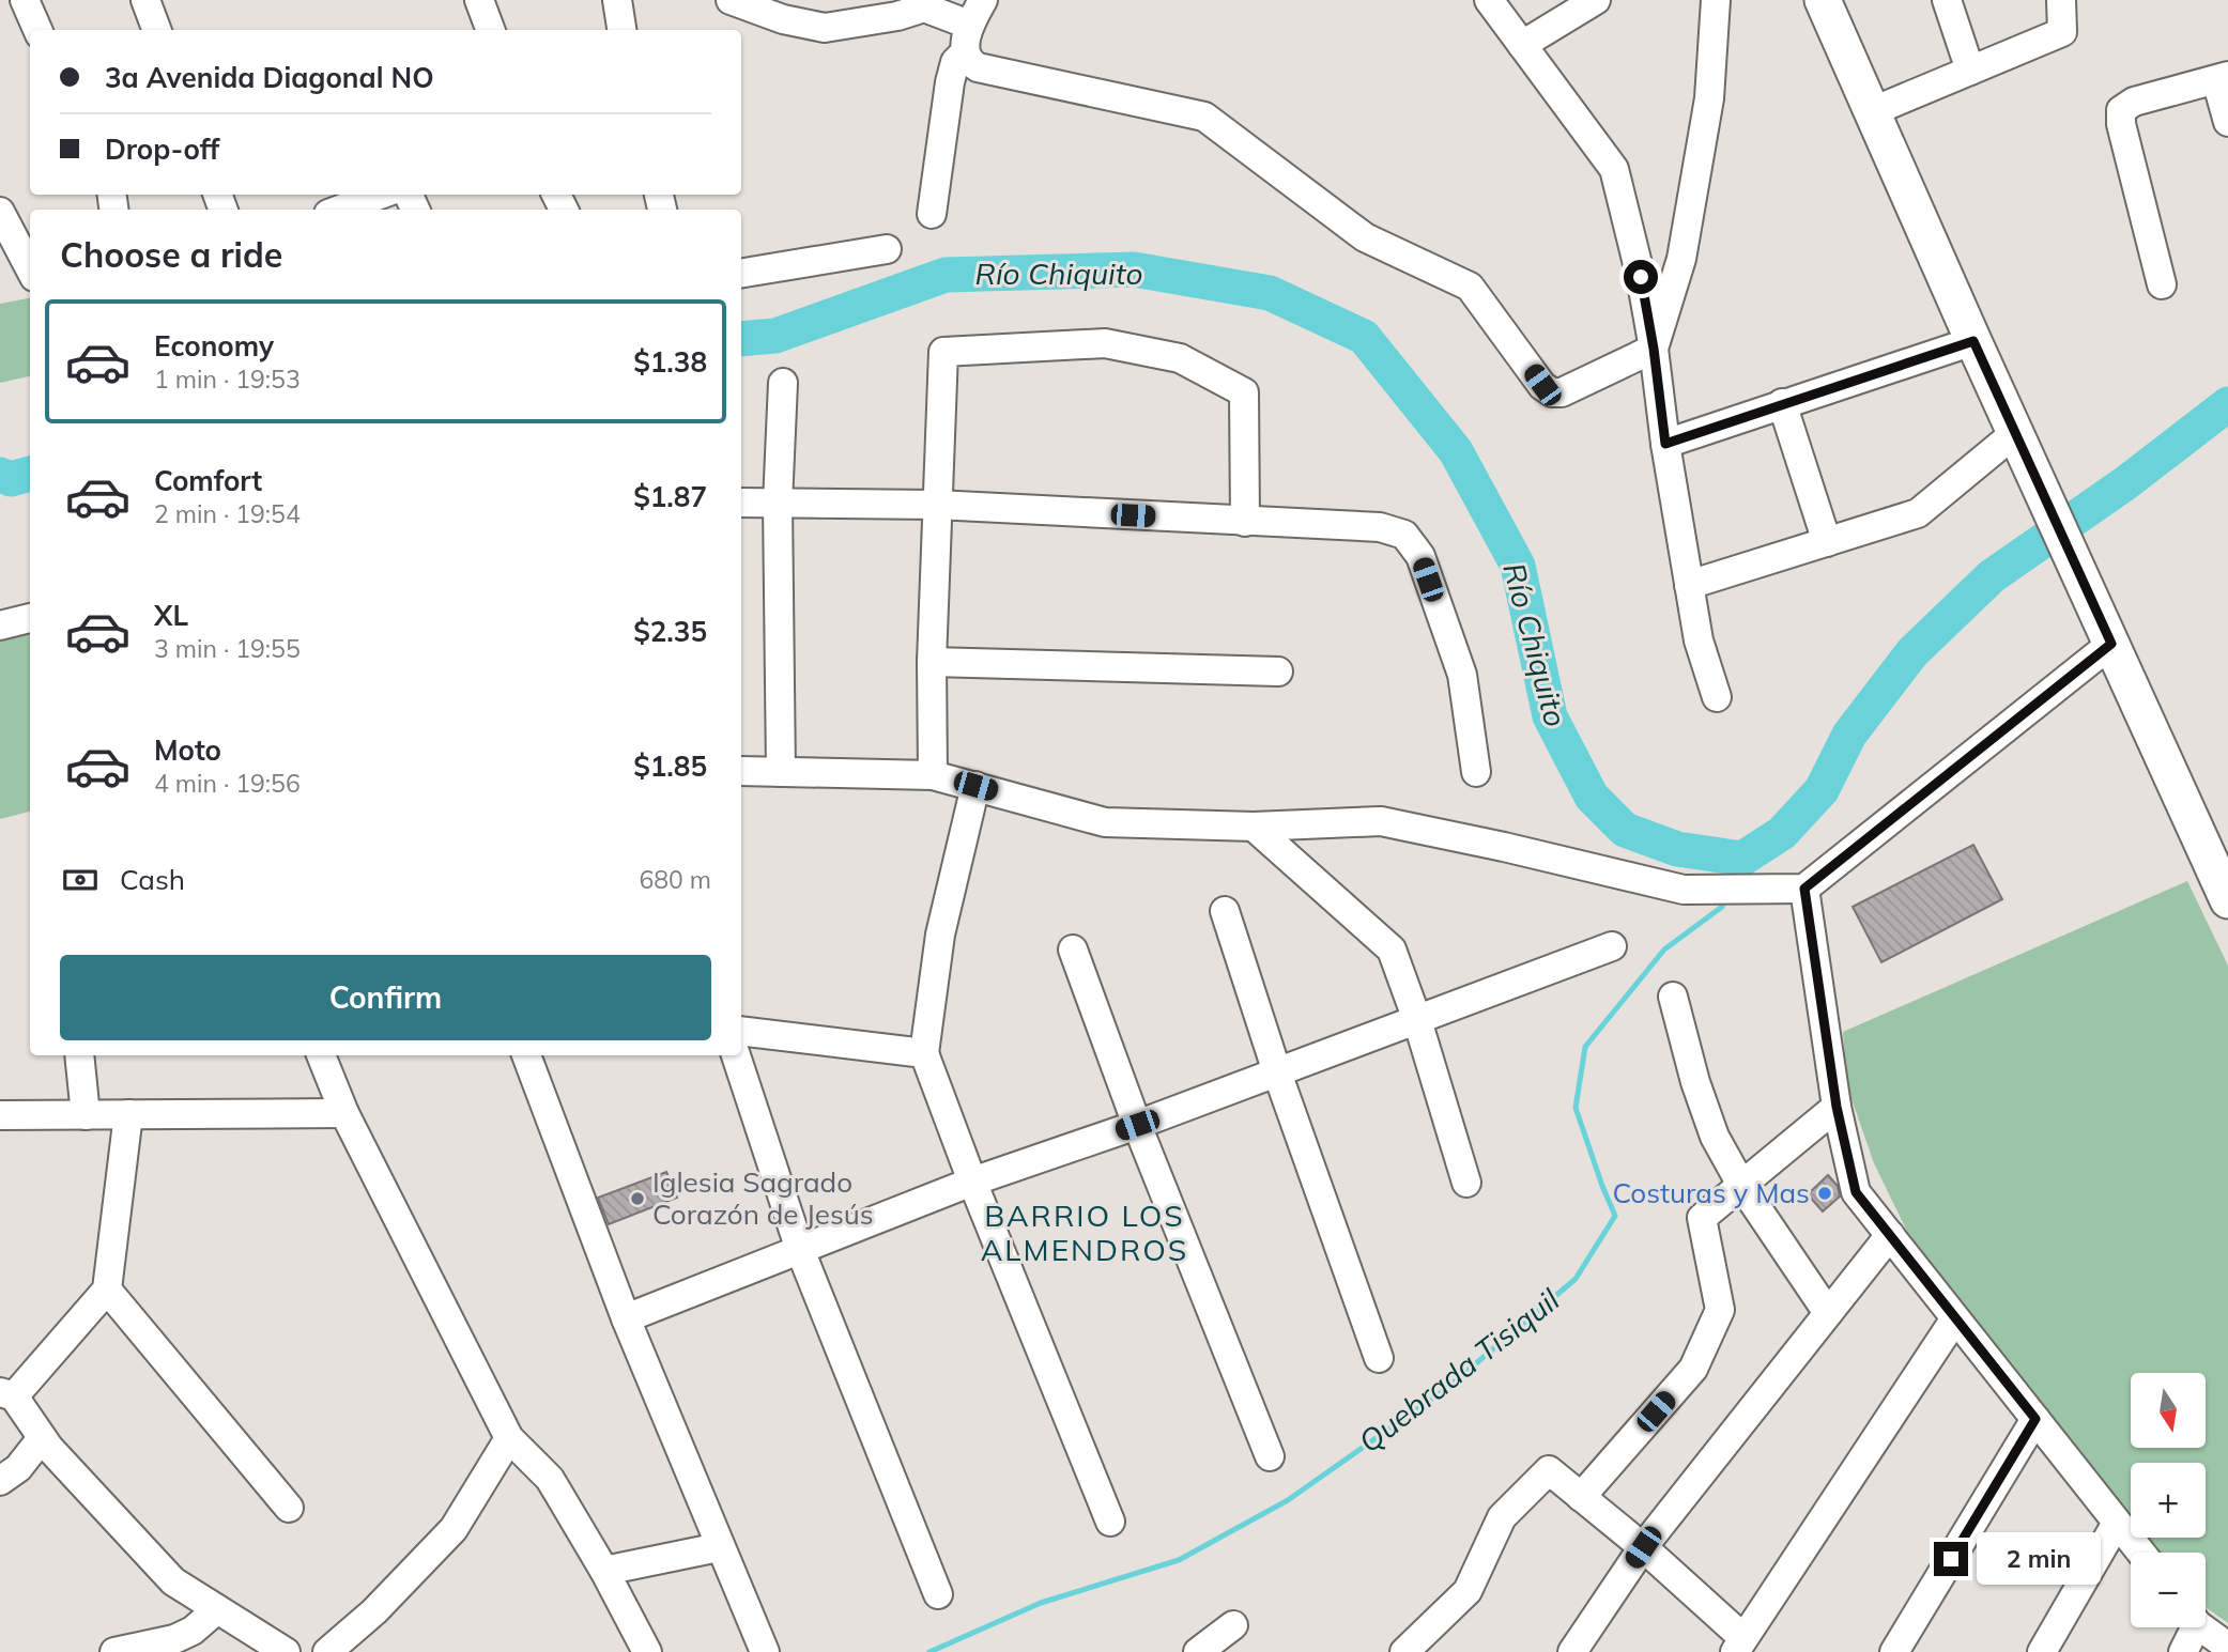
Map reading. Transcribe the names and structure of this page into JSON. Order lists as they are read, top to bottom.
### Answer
{
  "districts": ["BARRIO LOS ALMENDROS"],
  "water": ["Río Chiquito", "Quebrada Tisiquil"],
  "places": ["Costuras y Mas", "Iglesia Sagrado Corazón de Jesús"],
  "north": "bottom",
  "page": {
    "banner": ["3a Avenida Diagonal NO", "Drop-off"],
    "heading": "Choose a ride",
    "list": [
      {
        "name": "Economy",
        "note": "1 min · 19:53",
        "value": "$1.38"
      },
      {
        "name": "Comfort",
        "note": "2 min · 19:54",
        "value": "$1.87"
      },
      {
        "name": "XL",
        "note": "3 min · 19:55",
        "value": "$2.35"
      },
      {
        "name": "Moto",
        "note": "4 min · 19:56",
        "value": "$1.85"
      }
    ],
    "pay": ["Cash", "680 m"],
    "buttons": "Confirm",
    "map_buttons": ["+", "−"],
    "bubble": "2 min"
  }
}
